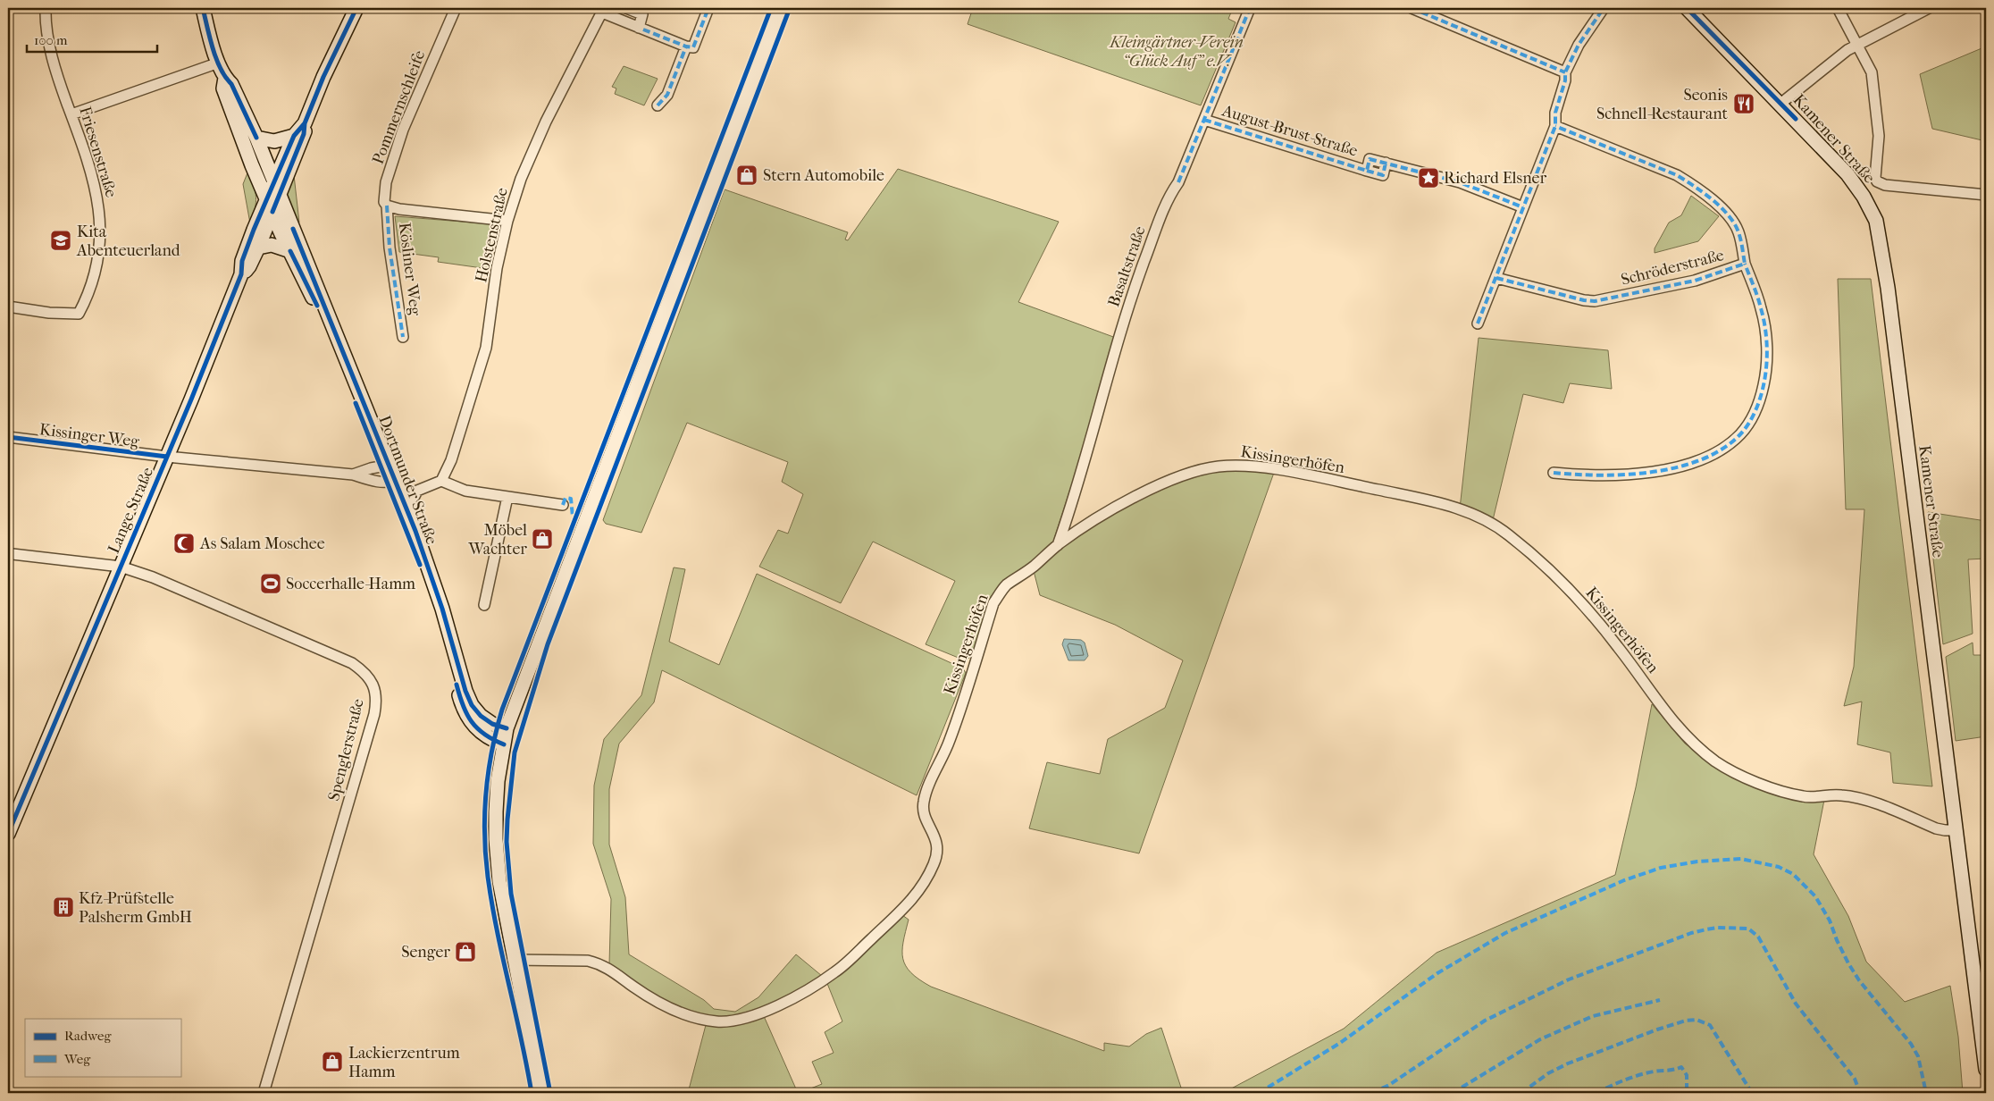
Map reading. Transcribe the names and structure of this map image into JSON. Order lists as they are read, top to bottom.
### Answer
{
  "streets": {
    "main road": ["Kamener Straße", "Dortmunder Straße", "Lange Straße"],
    "street": [
      "Pommernschleife",
      "August-Brust-Straße",
      "Friesenstraße",
      "Holstenstraße",
      "Basaltstraße",
      "Schröderstraße",
      "Kösliner Weg",
      "Kissinger Weg",
      "Kissingerhöfen",
      "Spenglerstraße"
    ]
  },
  "crossings": [
    ["Pommernschleife", "Kösliner Weg"],
    ["August-Brust-Straße", "Basaltstraße"],
    ["Kamener Straße", "Kissingerhöfen"],
    ["Basaltstraße", "Kissingerhöfen"],
    ["Kissinger Weg", "Dortmunder Straße"],
    ["Kissinger Weg", "Lange Straße"],
    ["Dortmunder Straße", "Lange Straße"],
    ["Lange Straße", "Spenglerstraße"]
  ],
  "parks": ["Kleingärtner-Verein “Glück Auf” e.V."],
  "places": {
    "restaurant": ["Seonis Schnell-Restaurant"],
    "shop": [
      "Stern Automobile",
      "Möbel Wachter",
      "Senger",
      "Lackierzentrum Hamm"
    ],
    "place": ["Richard Elsner"],
    "school or university": ["Kita Abenteuerland"],
    "mosque": ["As Salam Moschee"],
    "sports": ["Soccerhalle-Hamm"],
    "building": ["Kfz-Prüfstelle Palsherm GmbH"]
  },
  "legend": ["Radweg", "Weg"],
  "scale_bar": "100 m"
}
